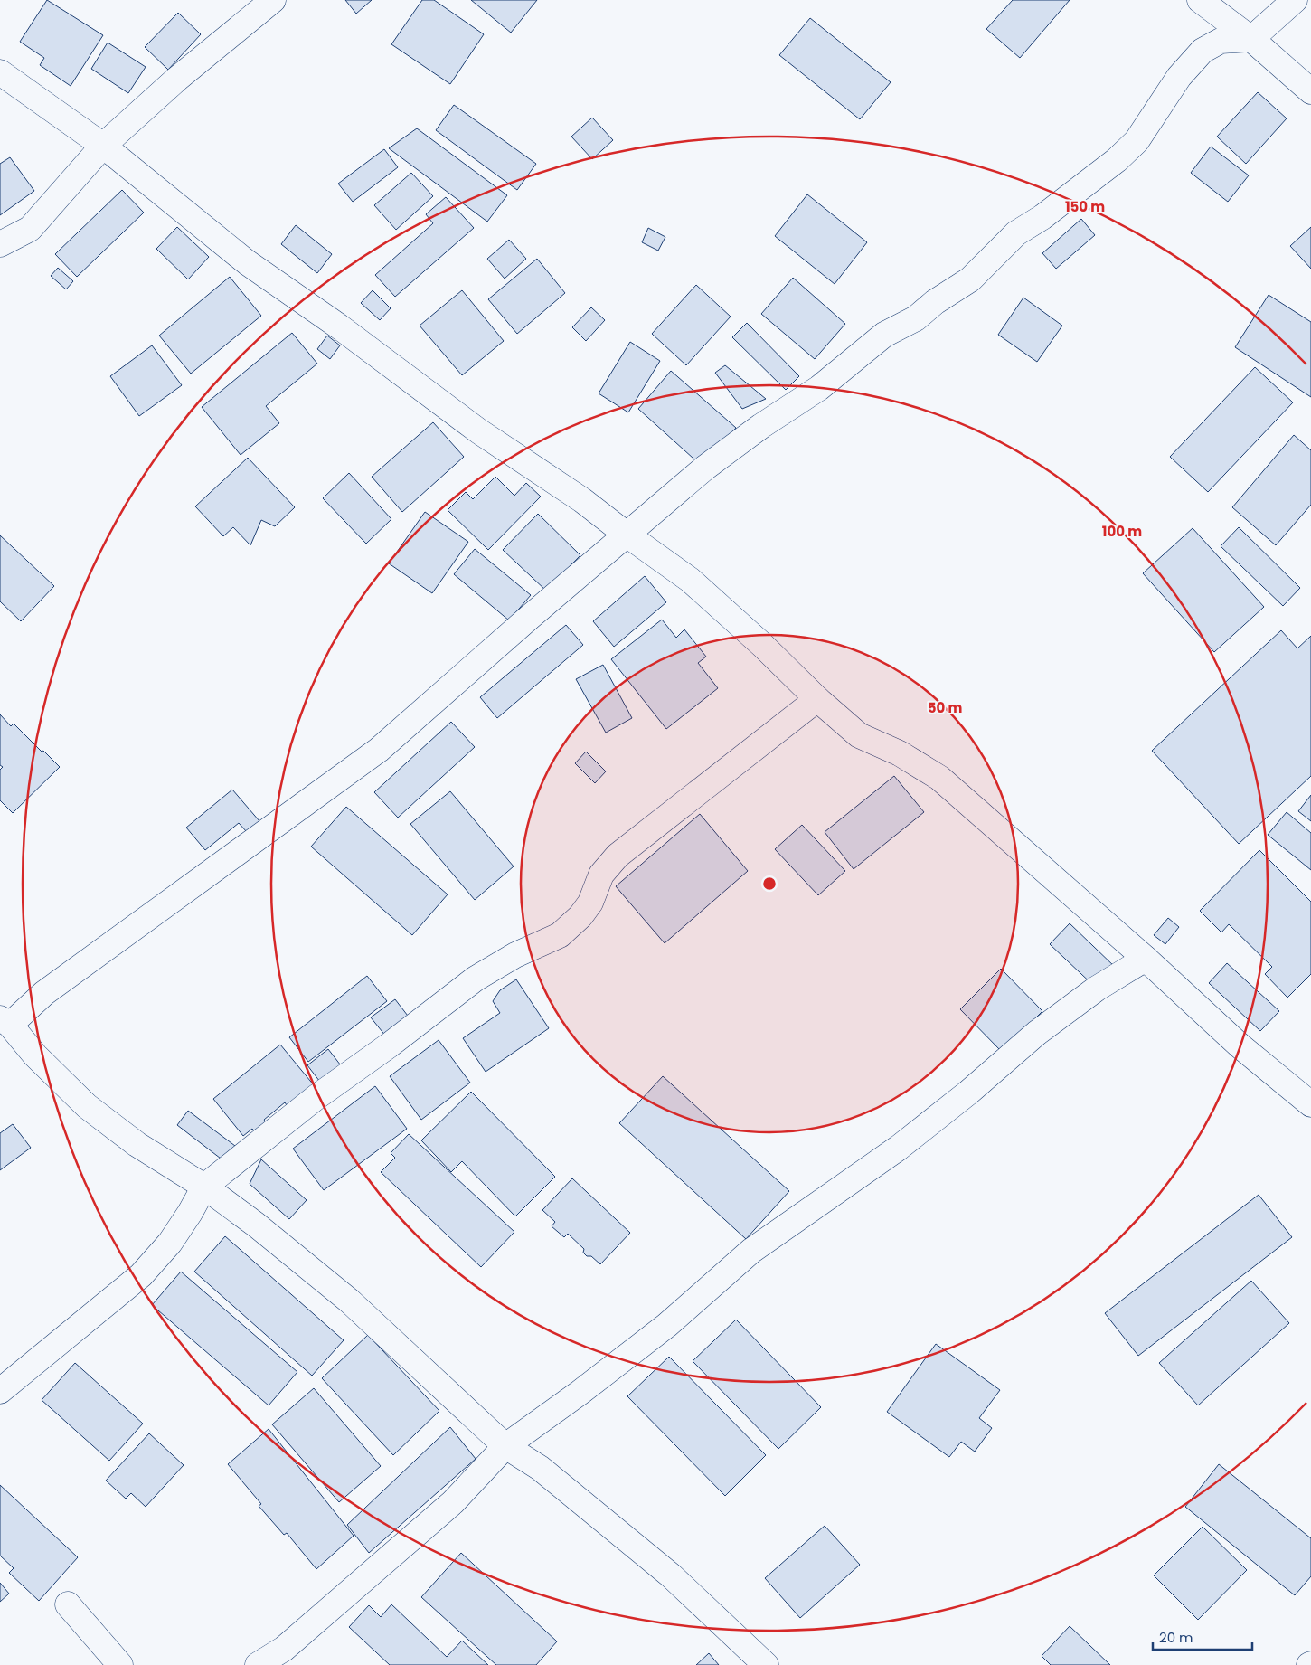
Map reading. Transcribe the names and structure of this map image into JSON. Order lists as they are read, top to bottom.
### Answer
{
  "scale_bar": "20 m",
  "rings": ["150 m", "100 m", "50 m"]
}
